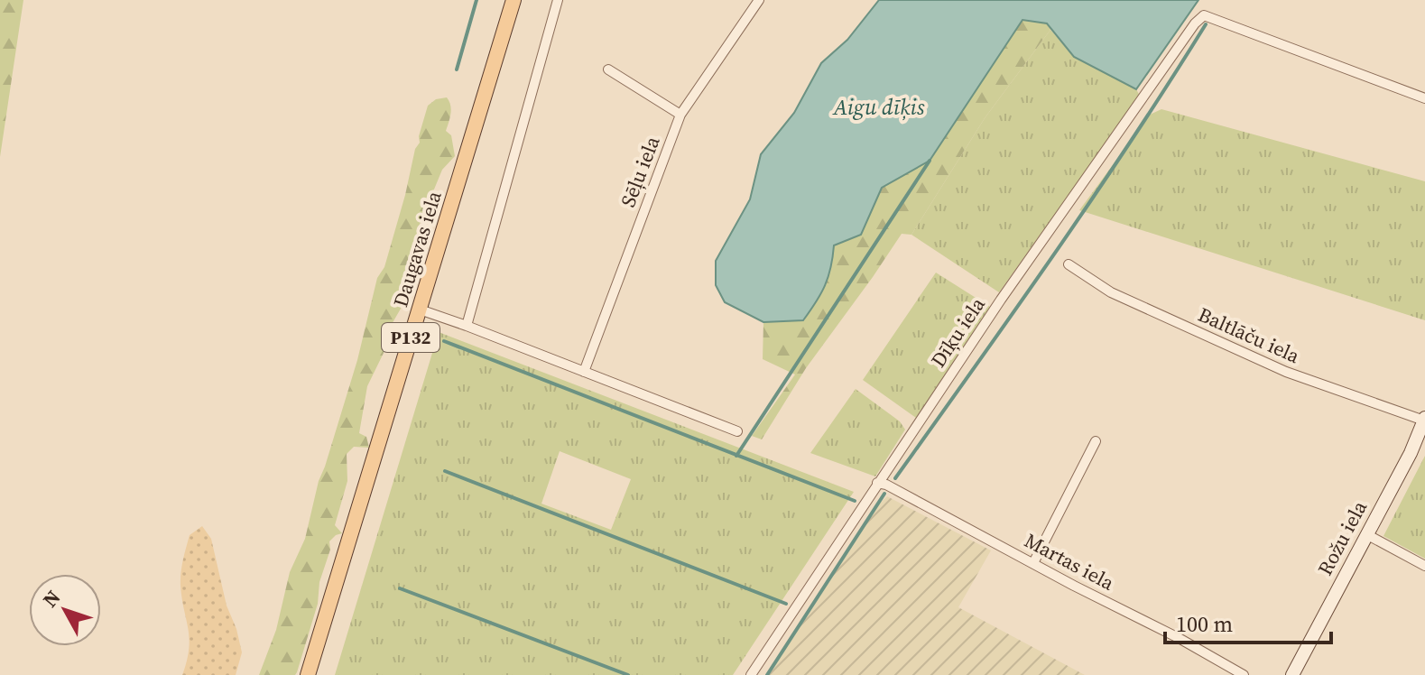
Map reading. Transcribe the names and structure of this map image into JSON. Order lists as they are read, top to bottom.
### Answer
{
  "streets": {
    "main road": ["Daugavas iela", "P132"],
    "street": [
      "Sēļu iela",
      "Dīķu iela",
      "Baltlāču iela",
      "Rožu iela",
      "Martas iela"
    ]
  },
  "crossings": [
    ["Dīķu iela", "Martas iela"],
    ["Baltlāču iela", "Rožu iela"]
  ],
  "water": ["Aigu dīķis"],
  "scale_bar": "100 m",
  "north": "top left"
}
